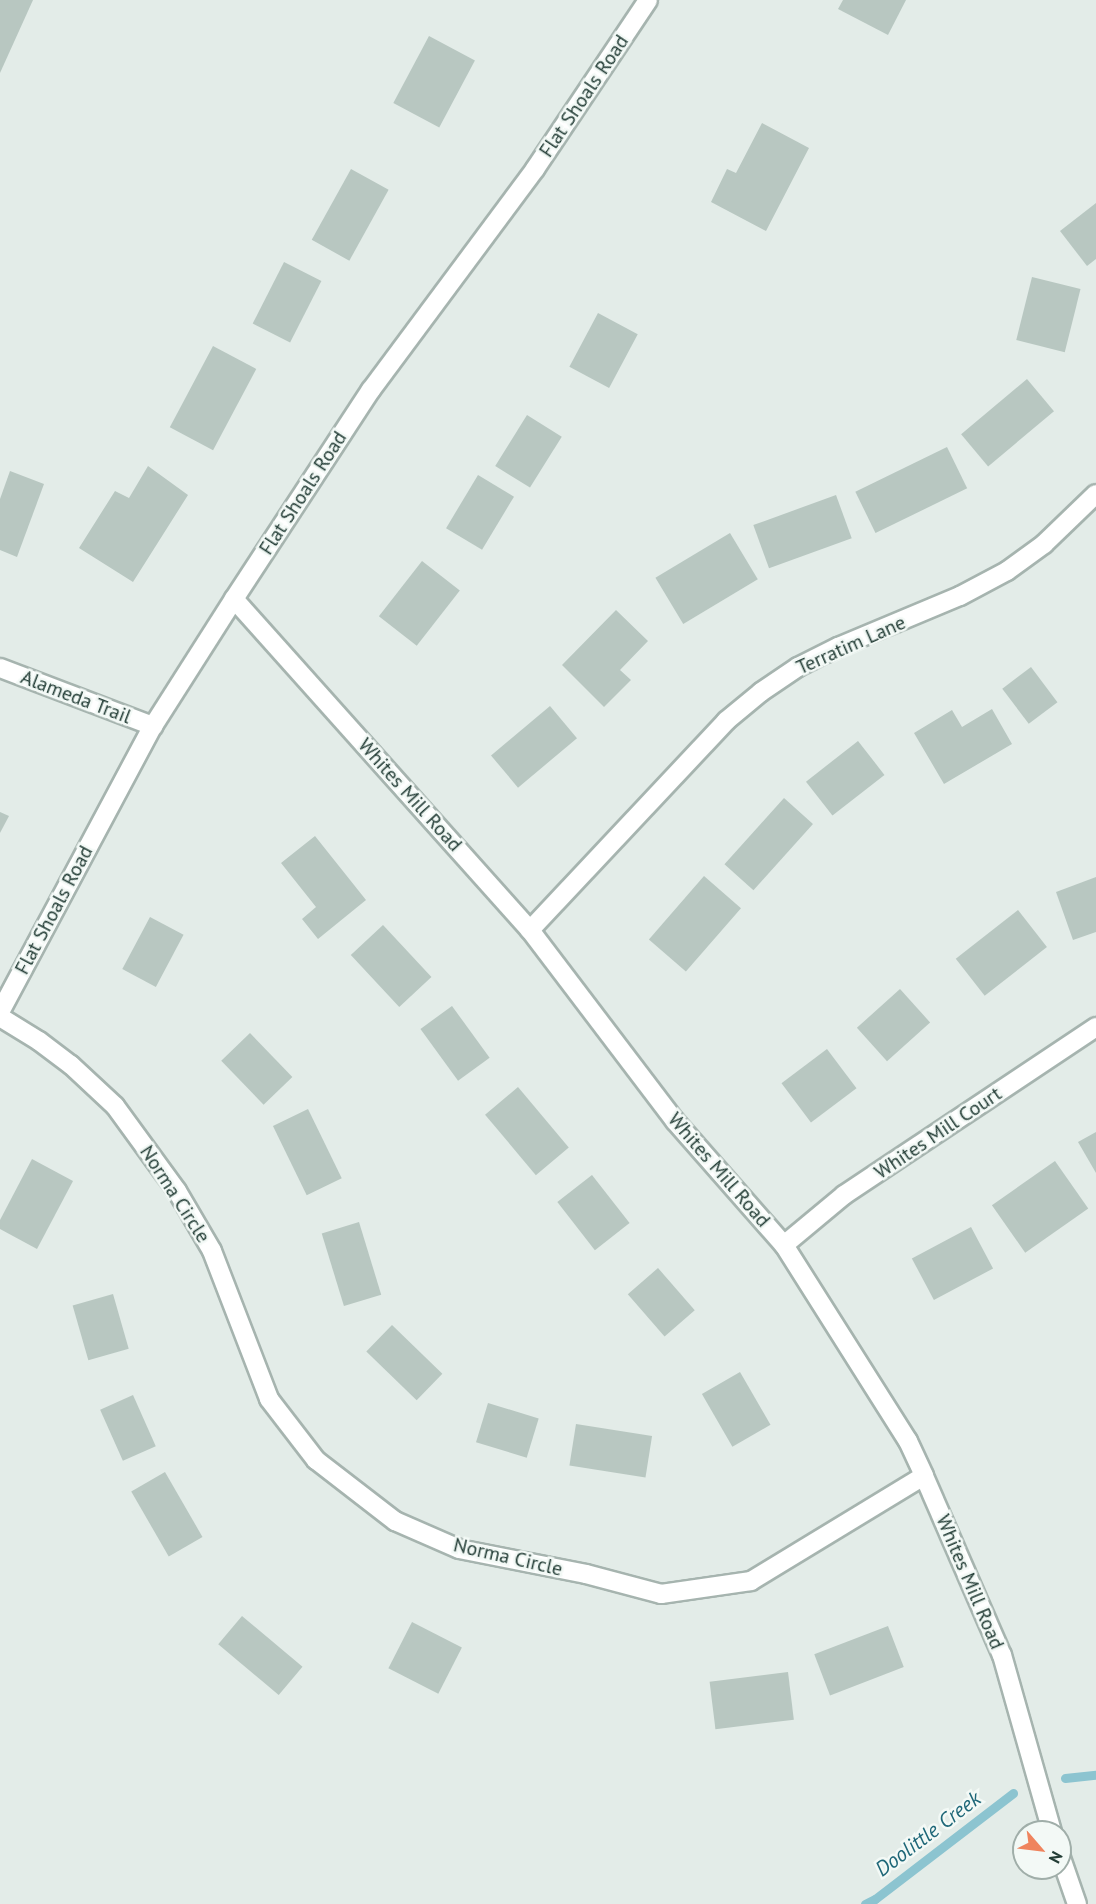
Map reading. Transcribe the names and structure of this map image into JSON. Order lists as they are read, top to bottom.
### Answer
{
  "streets": {
    "street": [
      "Flat Shoals Road",
      "Terratim Lane",
      "Alameda Trail",
      "Whites Mill Road",
      "Whites Mill Court",
      "Norma Circle"
    ]
  },
  "crossings": [
    ["Flat Shoals Road", "Alameda Trail"],
    ["Flat Shoals Road", "Whites Mill Road"],
    ["Terratim Lane", "Whites Mill Road"],
    ["Whites Mill Road", "Whites Mill Court"],
    ["Whites Mill Road", "Norma Circle"]
  ],
  "water": ["Doolittle Creek"],
  "north": "bottom right"
}
